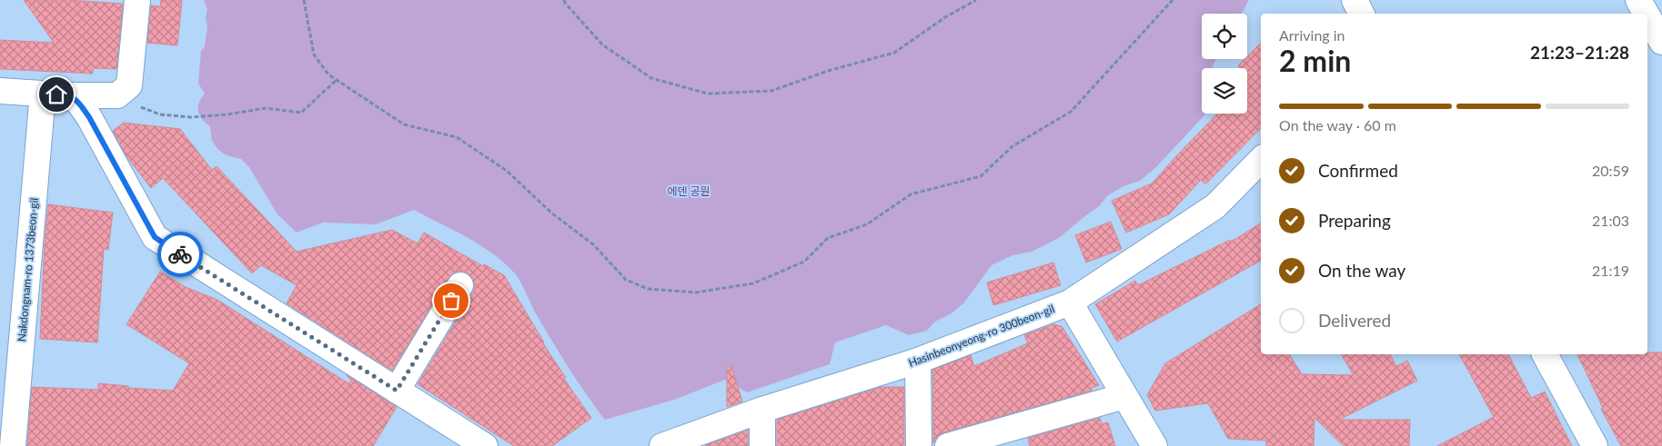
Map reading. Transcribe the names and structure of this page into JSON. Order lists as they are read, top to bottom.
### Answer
{
  "streets": {
    "street": ["Nakdongnam-ro 1373beon-gil", "Hasinbeonyeong-ro 300beon-gil"]
  },
  "parks": ["에덴 공원"],
  "page": {
    "heading": ["2 min", "Arriving in", "21:23–21:28"],
    "bar": "On the way · 60 m",
    "list": [
      ["Confirmed", "20:59"],
      ["Preparing", "21:03"],
      ["On the way", "21:19"],
      "Delivered"
    ]
  }
}
